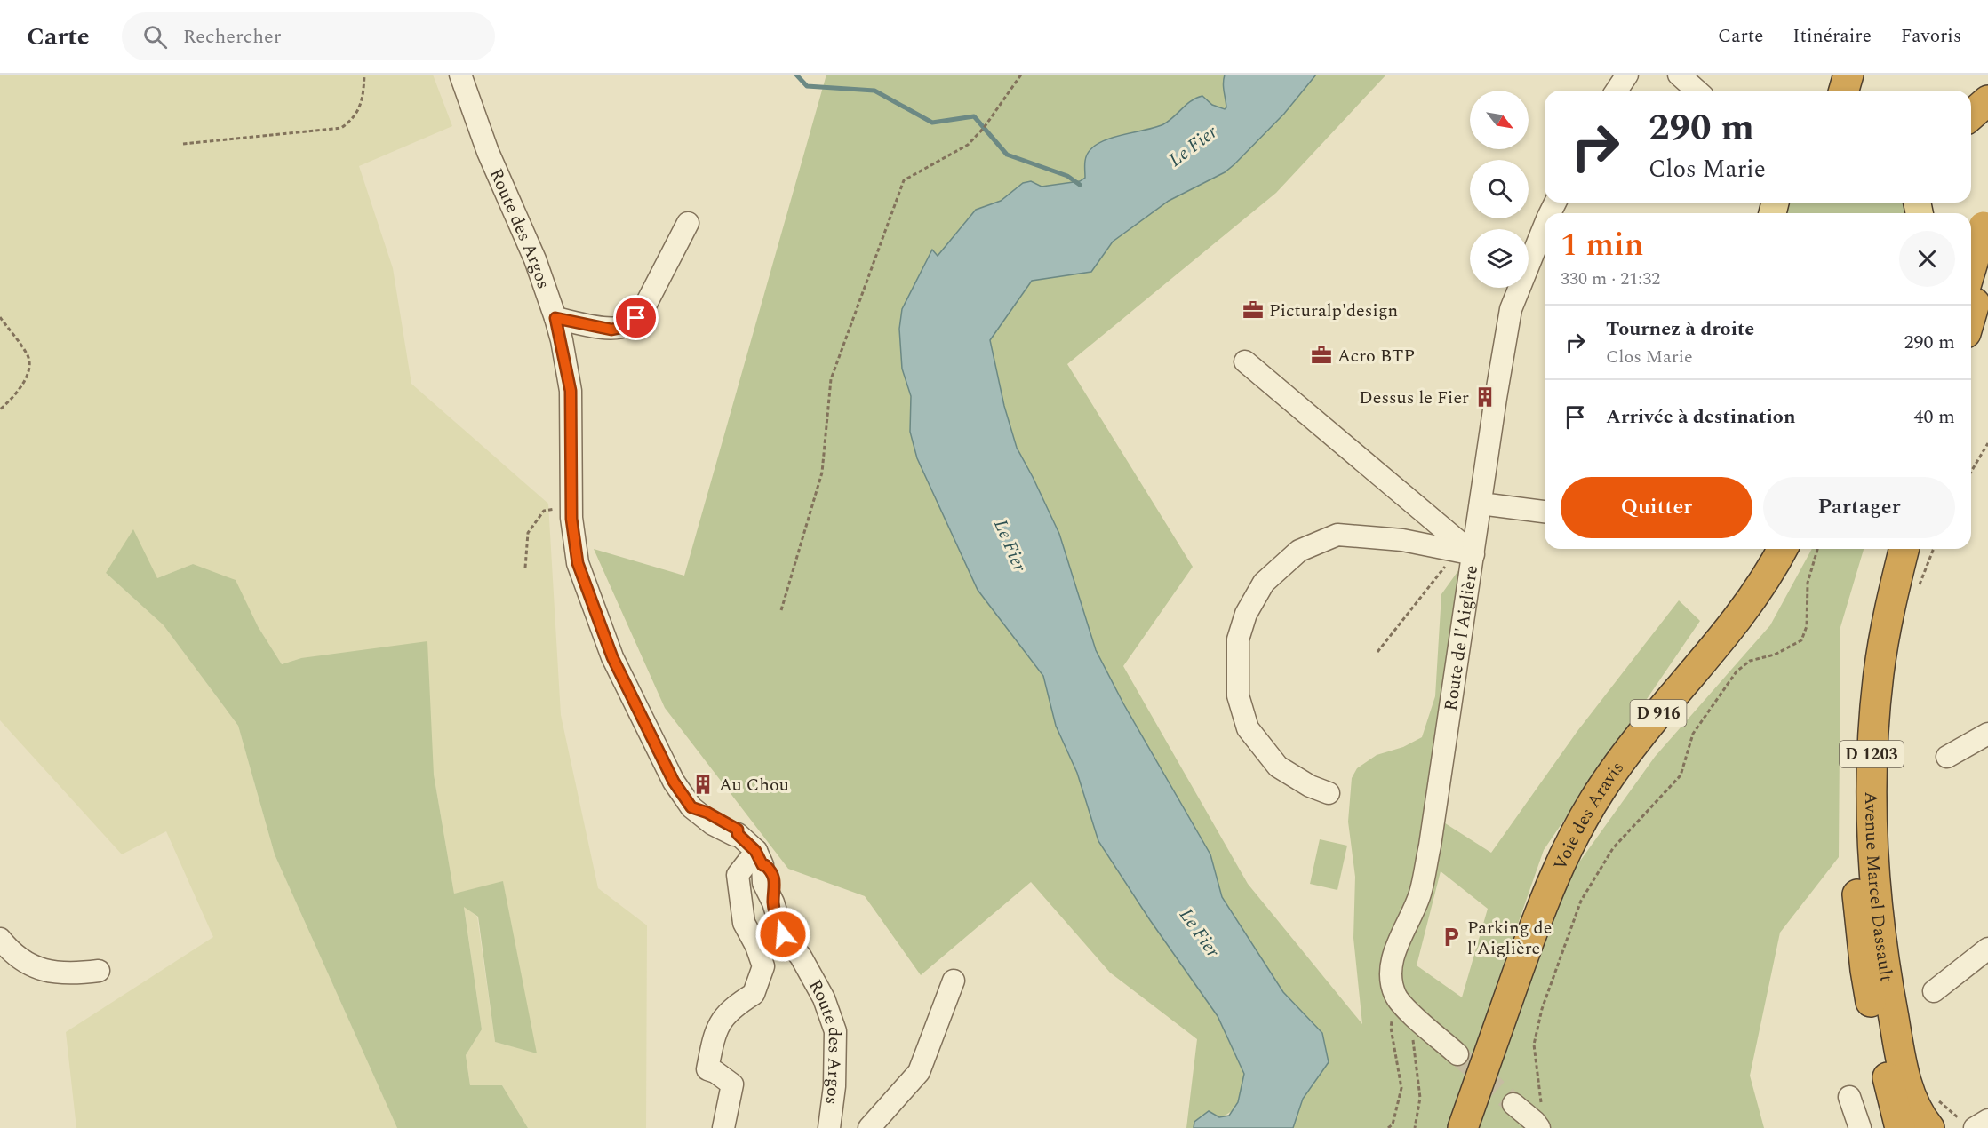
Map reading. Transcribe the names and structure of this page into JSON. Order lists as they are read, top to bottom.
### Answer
{
  "streets": {
    "highway": [
      "D 916",
      "D 1203",
      "Voie des Aravis",
      "Avenue Marcel Dassault"
    ],
    "street": ["Route des Argos", "Route de l'Aiglière"]
  },
  "water": ["Le Fier"],
  "places": {
    "office": ["Picturalp'design", "Acro BTP"],
    "building": ["Dessus le Fier", "Au Chou"],
    "parking": ["Parking de l'Aiglière"]
  },
  "north": "bottom right",
  "page": {
    "header": "Carte",
    "search": "Rechercher",
    "nav": ["Carte", "Itinéraire", "Favoris"],
    "turn": ["290 m", "Clos Marie"],
    "heading": ["1 min", "330 m · 21:32"],
    "list": [
      {
        "name": "Tournez à droite",
        "note": "Clos Marie",
        "value": "290 m"
      },
      {
        "name": "Arrivée à destination",
        "value": "40 m"
      }
    ],
    "buttons": ["Quitter", "Partager"]
  }
}
